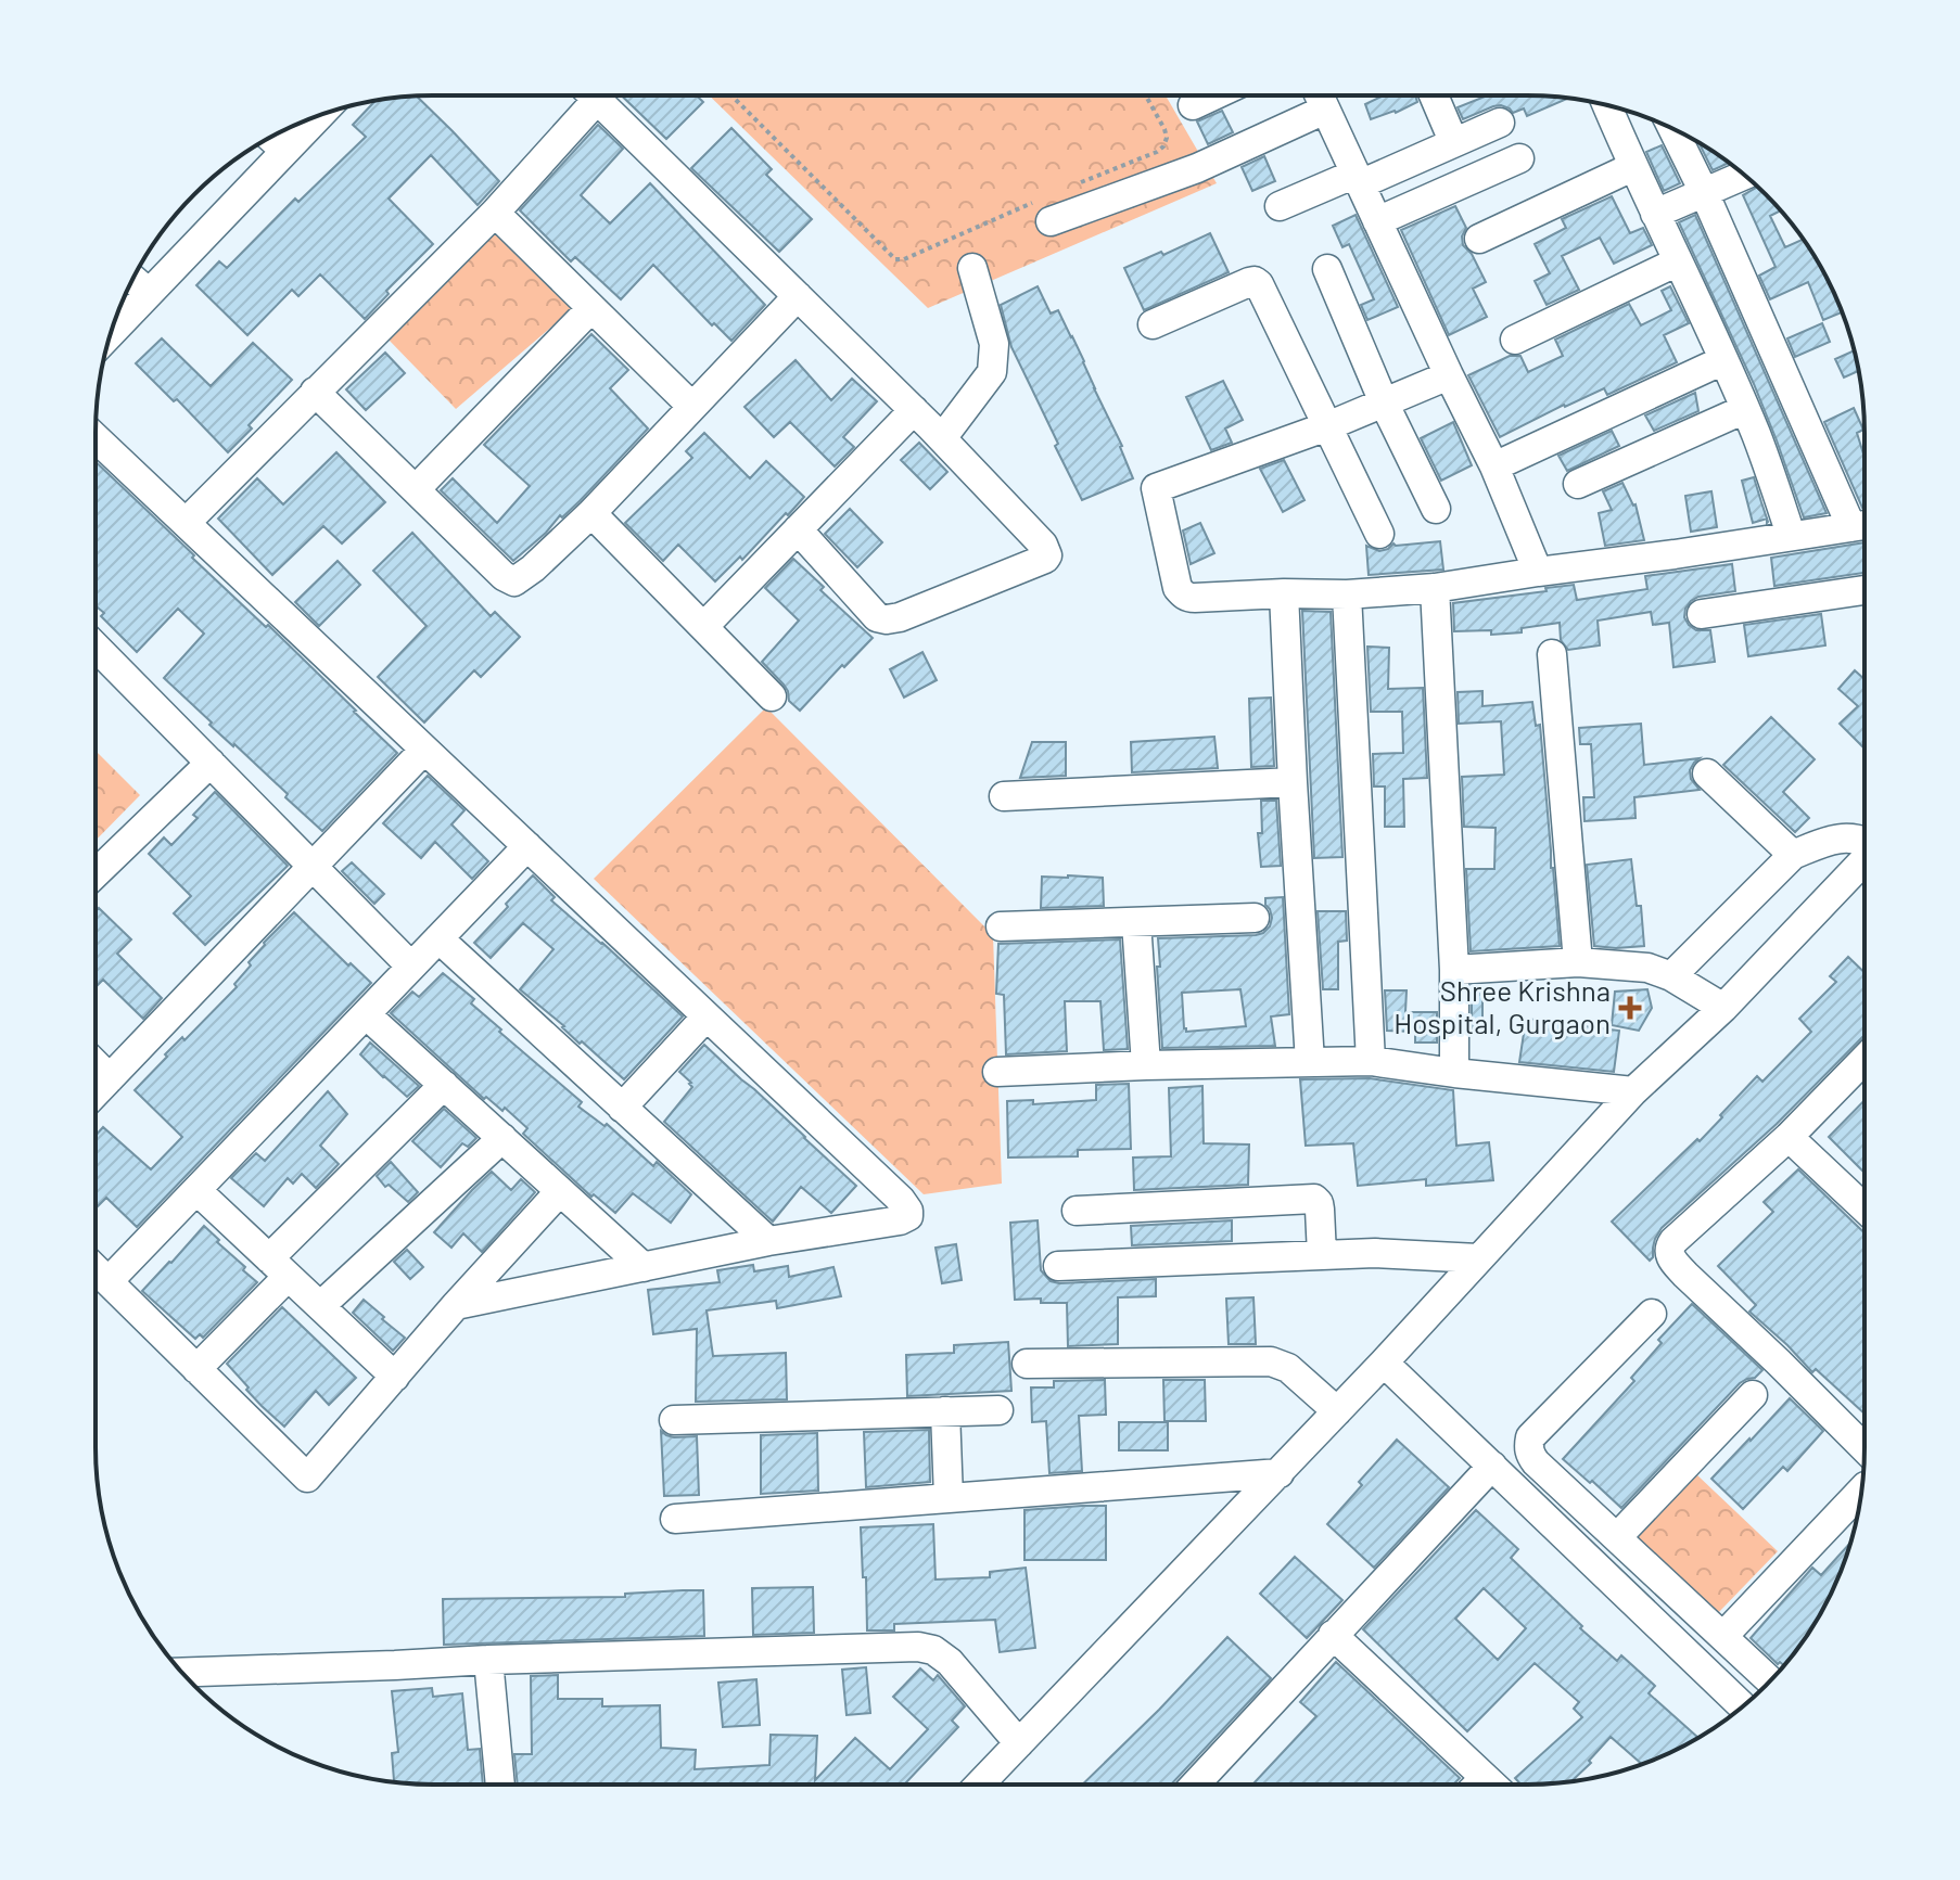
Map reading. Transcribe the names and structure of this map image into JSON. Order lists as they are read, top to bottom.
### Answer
{
  "places": {
    "health": ["Shree Krishna Hospital, Gurgaon"]
  }
}
